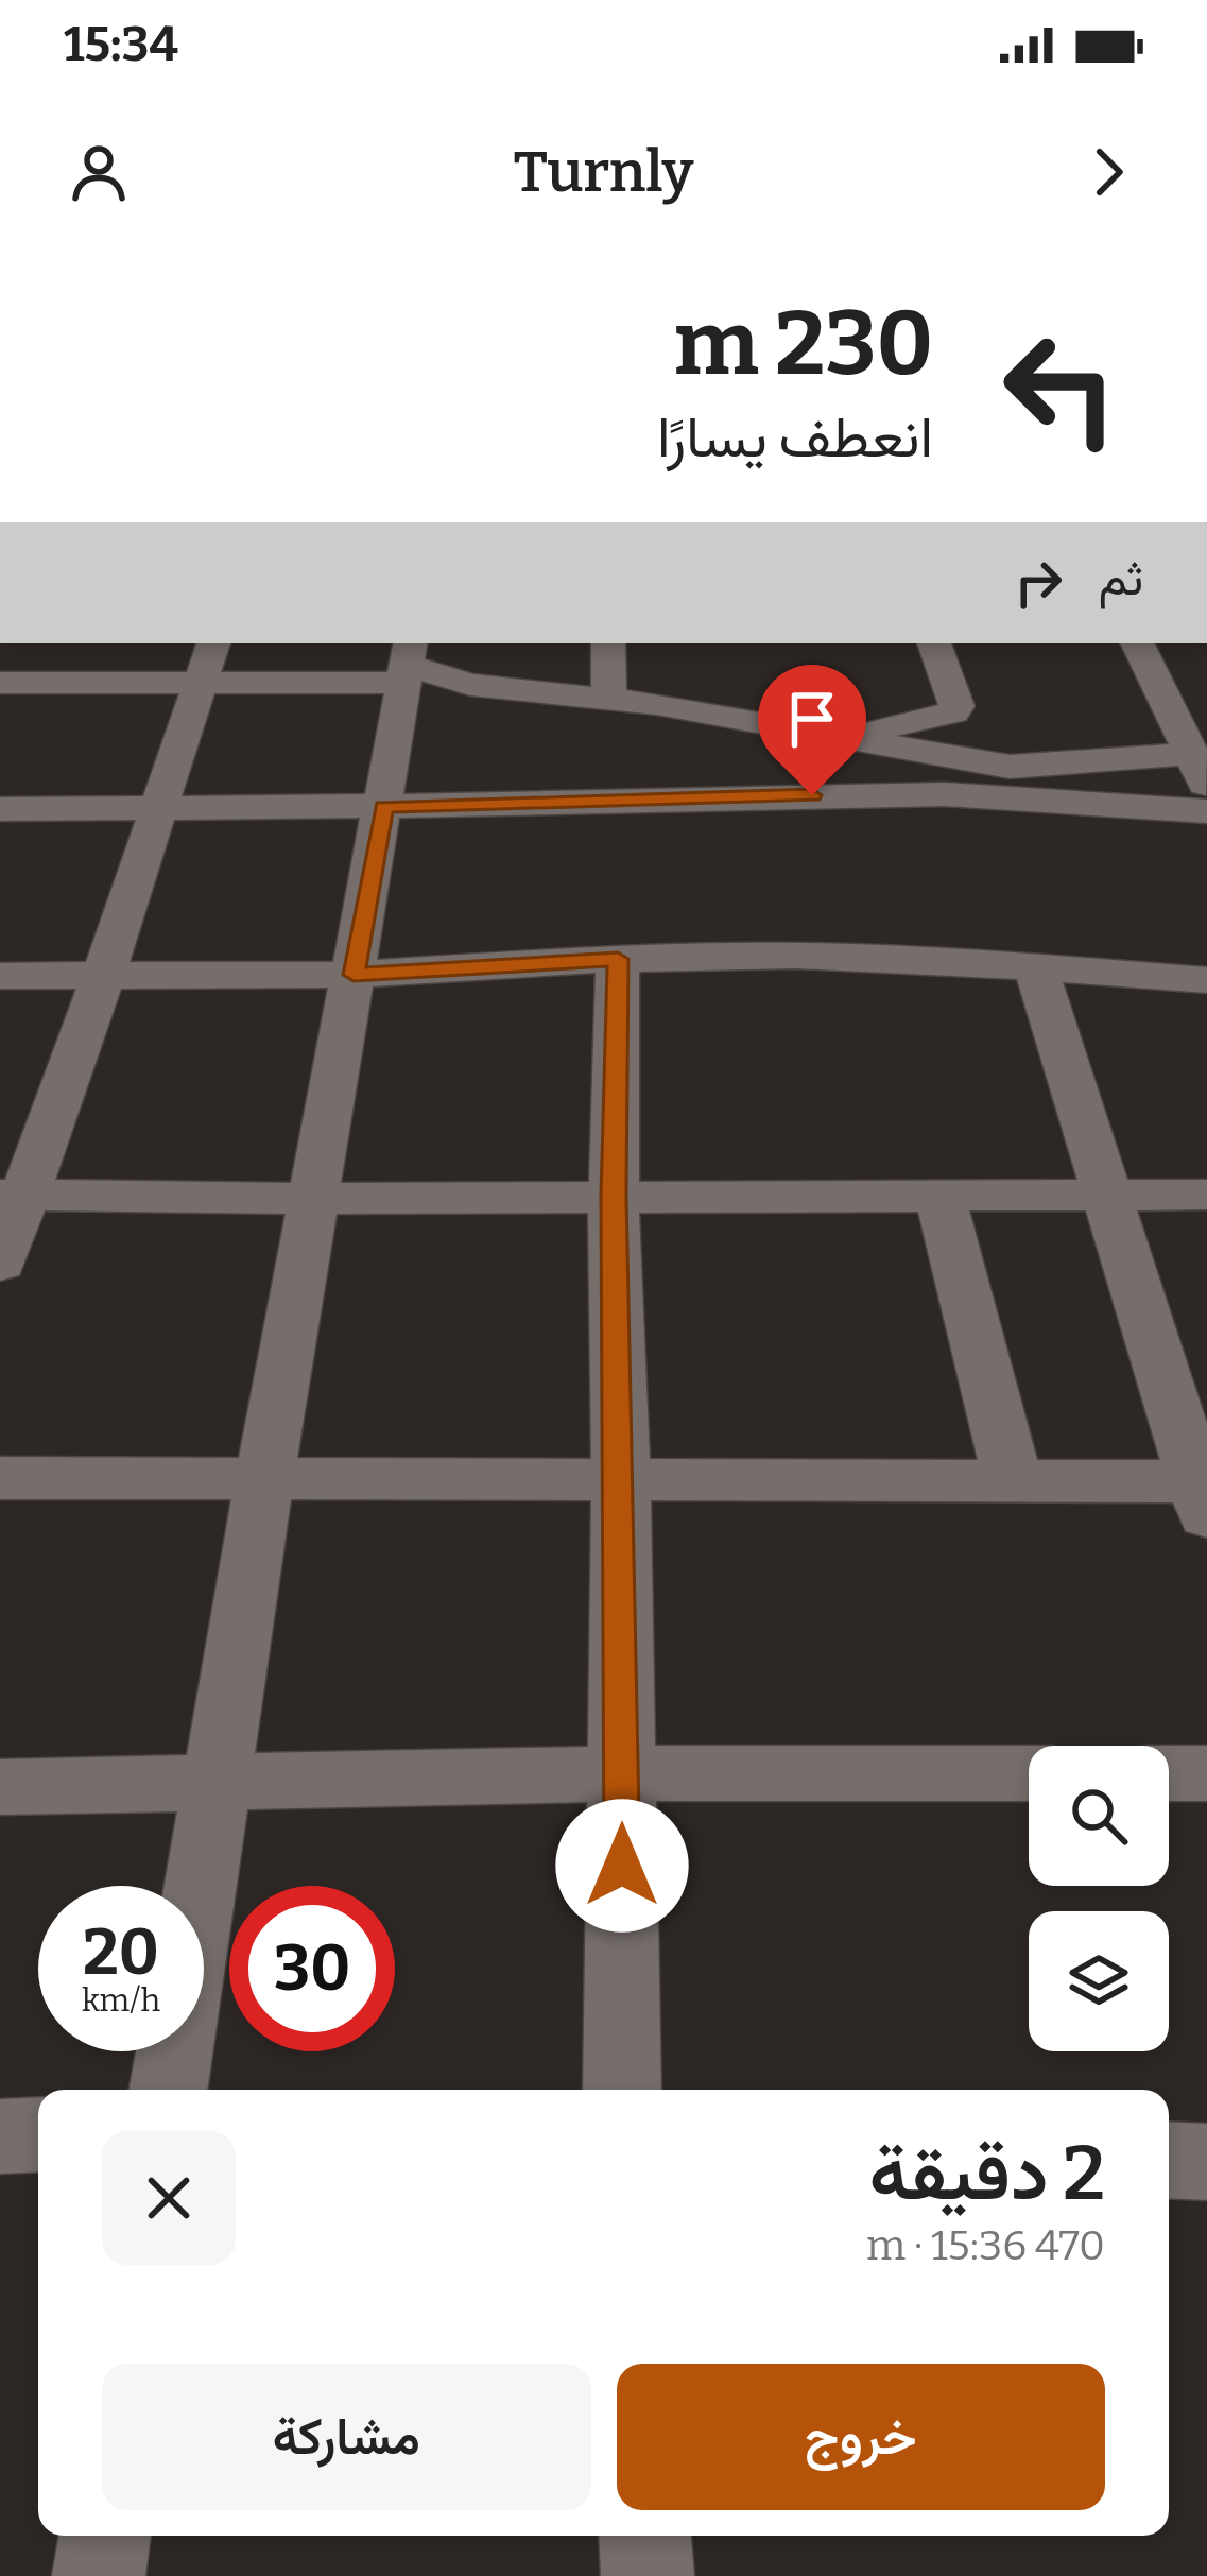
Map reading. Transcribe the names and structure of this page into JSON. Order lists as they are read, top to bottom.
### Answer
{
  "page": {
    "status": "15:34",
    "header": "Turnly",
    "turn": ["230 m", "انعطف يسارًا"],
    "then": "ثم",
    "speed": "20 km/h",
    "limit": "30",
    "heading": ["2 دقيقة", "470 m · 15:36"],
    "buttons": ["خروج", "مشاركة"]
  }
}
